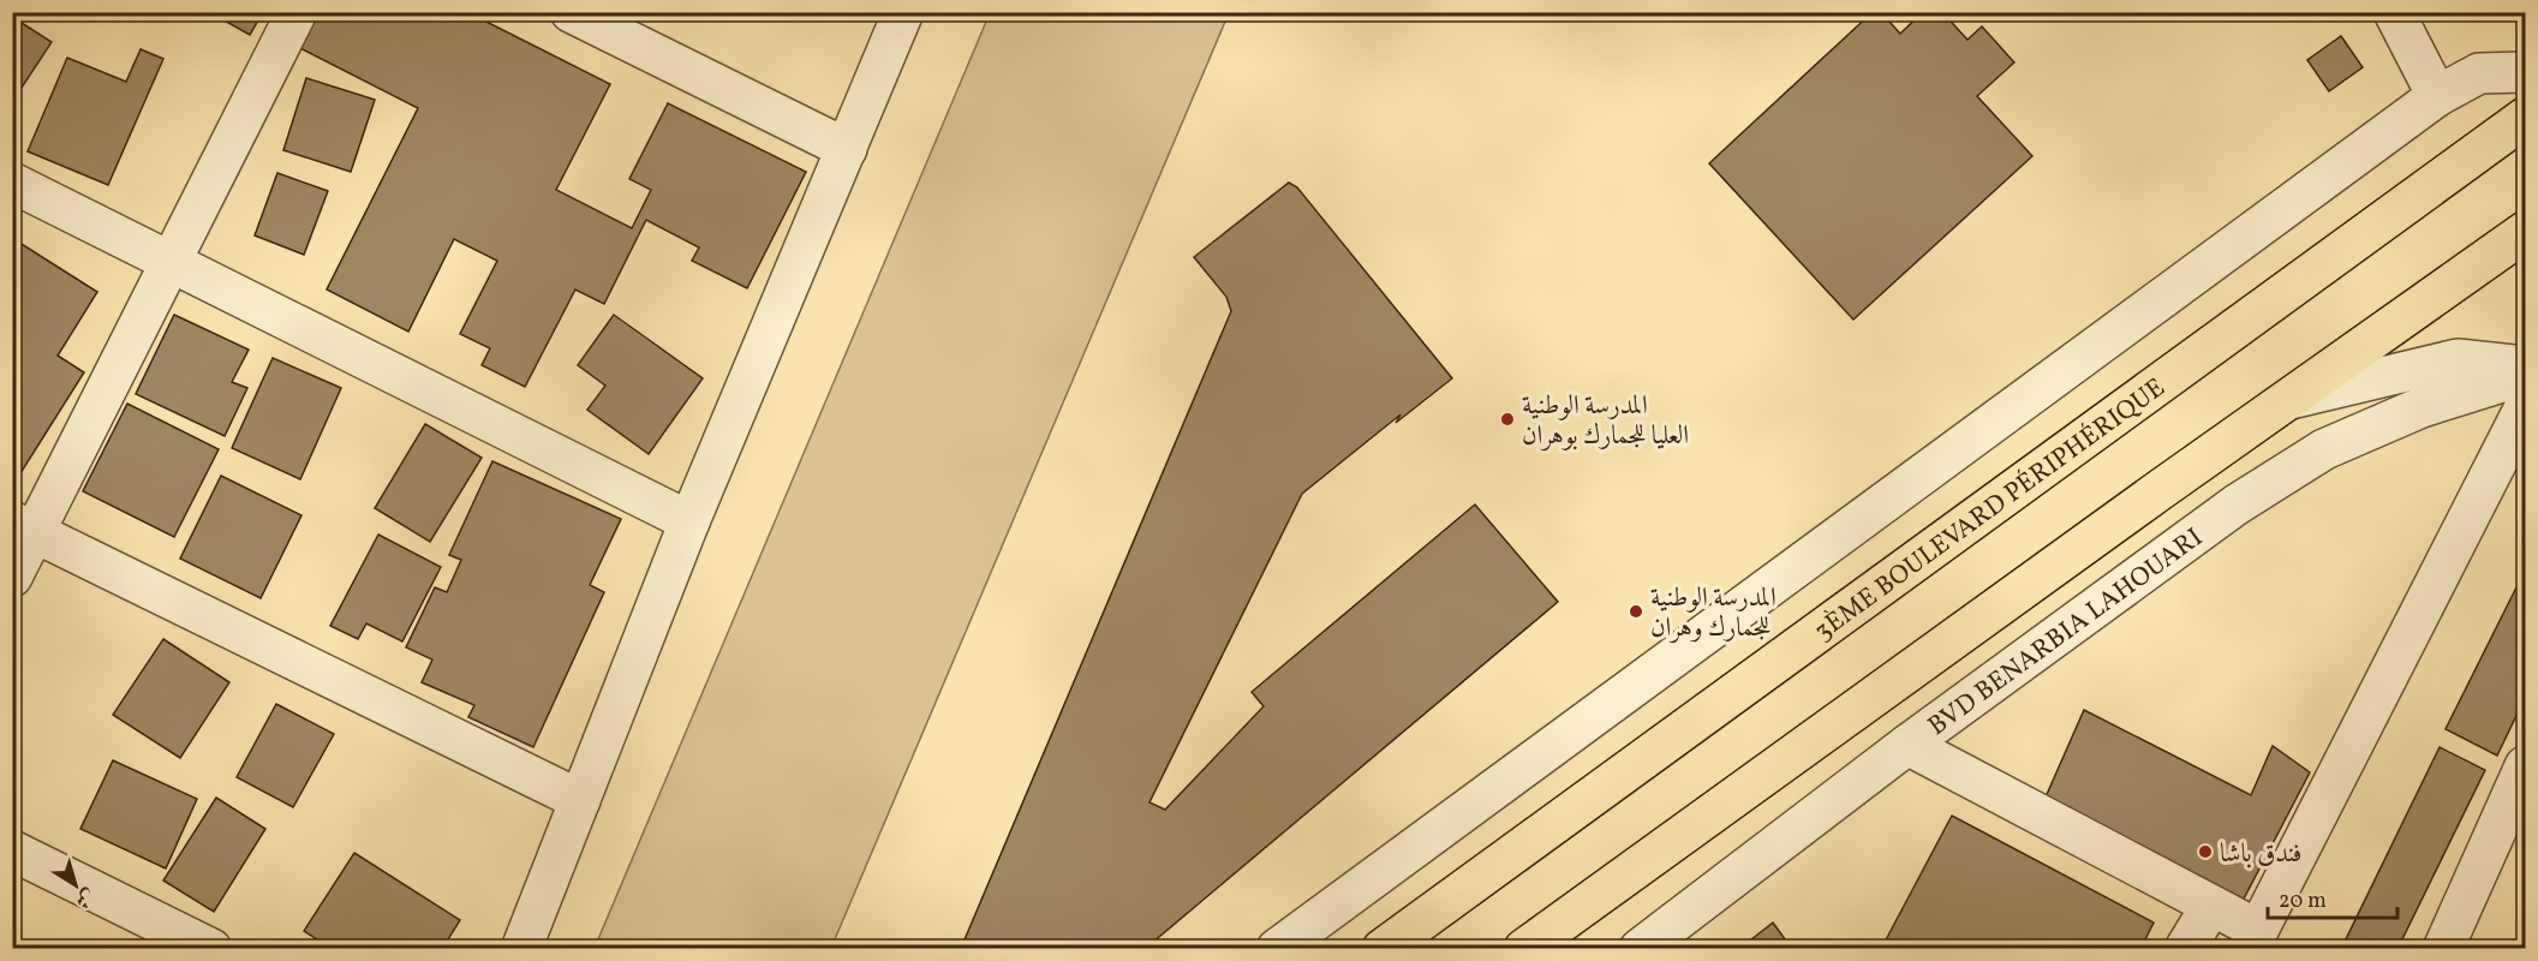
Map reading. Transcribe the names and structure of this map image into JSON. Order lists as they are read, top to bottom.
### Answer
{
  "streets": {
    "highway": ["3ÈME BOULEVARD PÉRIPHÉRIQUE"],
    "street": ["BVD BENARBIA LAHOUARI"]
  },
  "places": ["المدرسة الوطنية العليا للجمارك بوهران", "المدرسة الوطنية للجمارك وهران", "فندق باشا"],
  "scale_bar": "20 m",
  "north": "bottom right"
}
